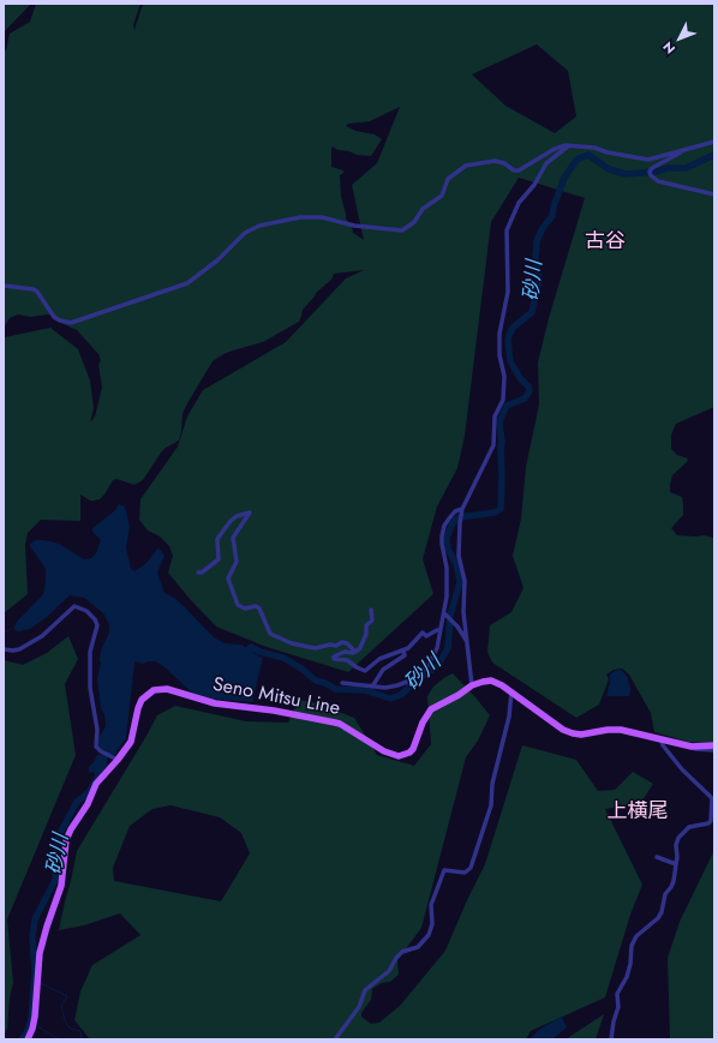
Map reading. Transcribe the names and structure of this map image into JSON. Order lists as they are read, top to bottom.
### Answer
{
  "streets": {
    "main road": ["Seno Mitsu Line"]
  },
  "districts": ["古谷", "上横尾"],
  "water": ["砂川"],
  "north": "bottom left"
}
